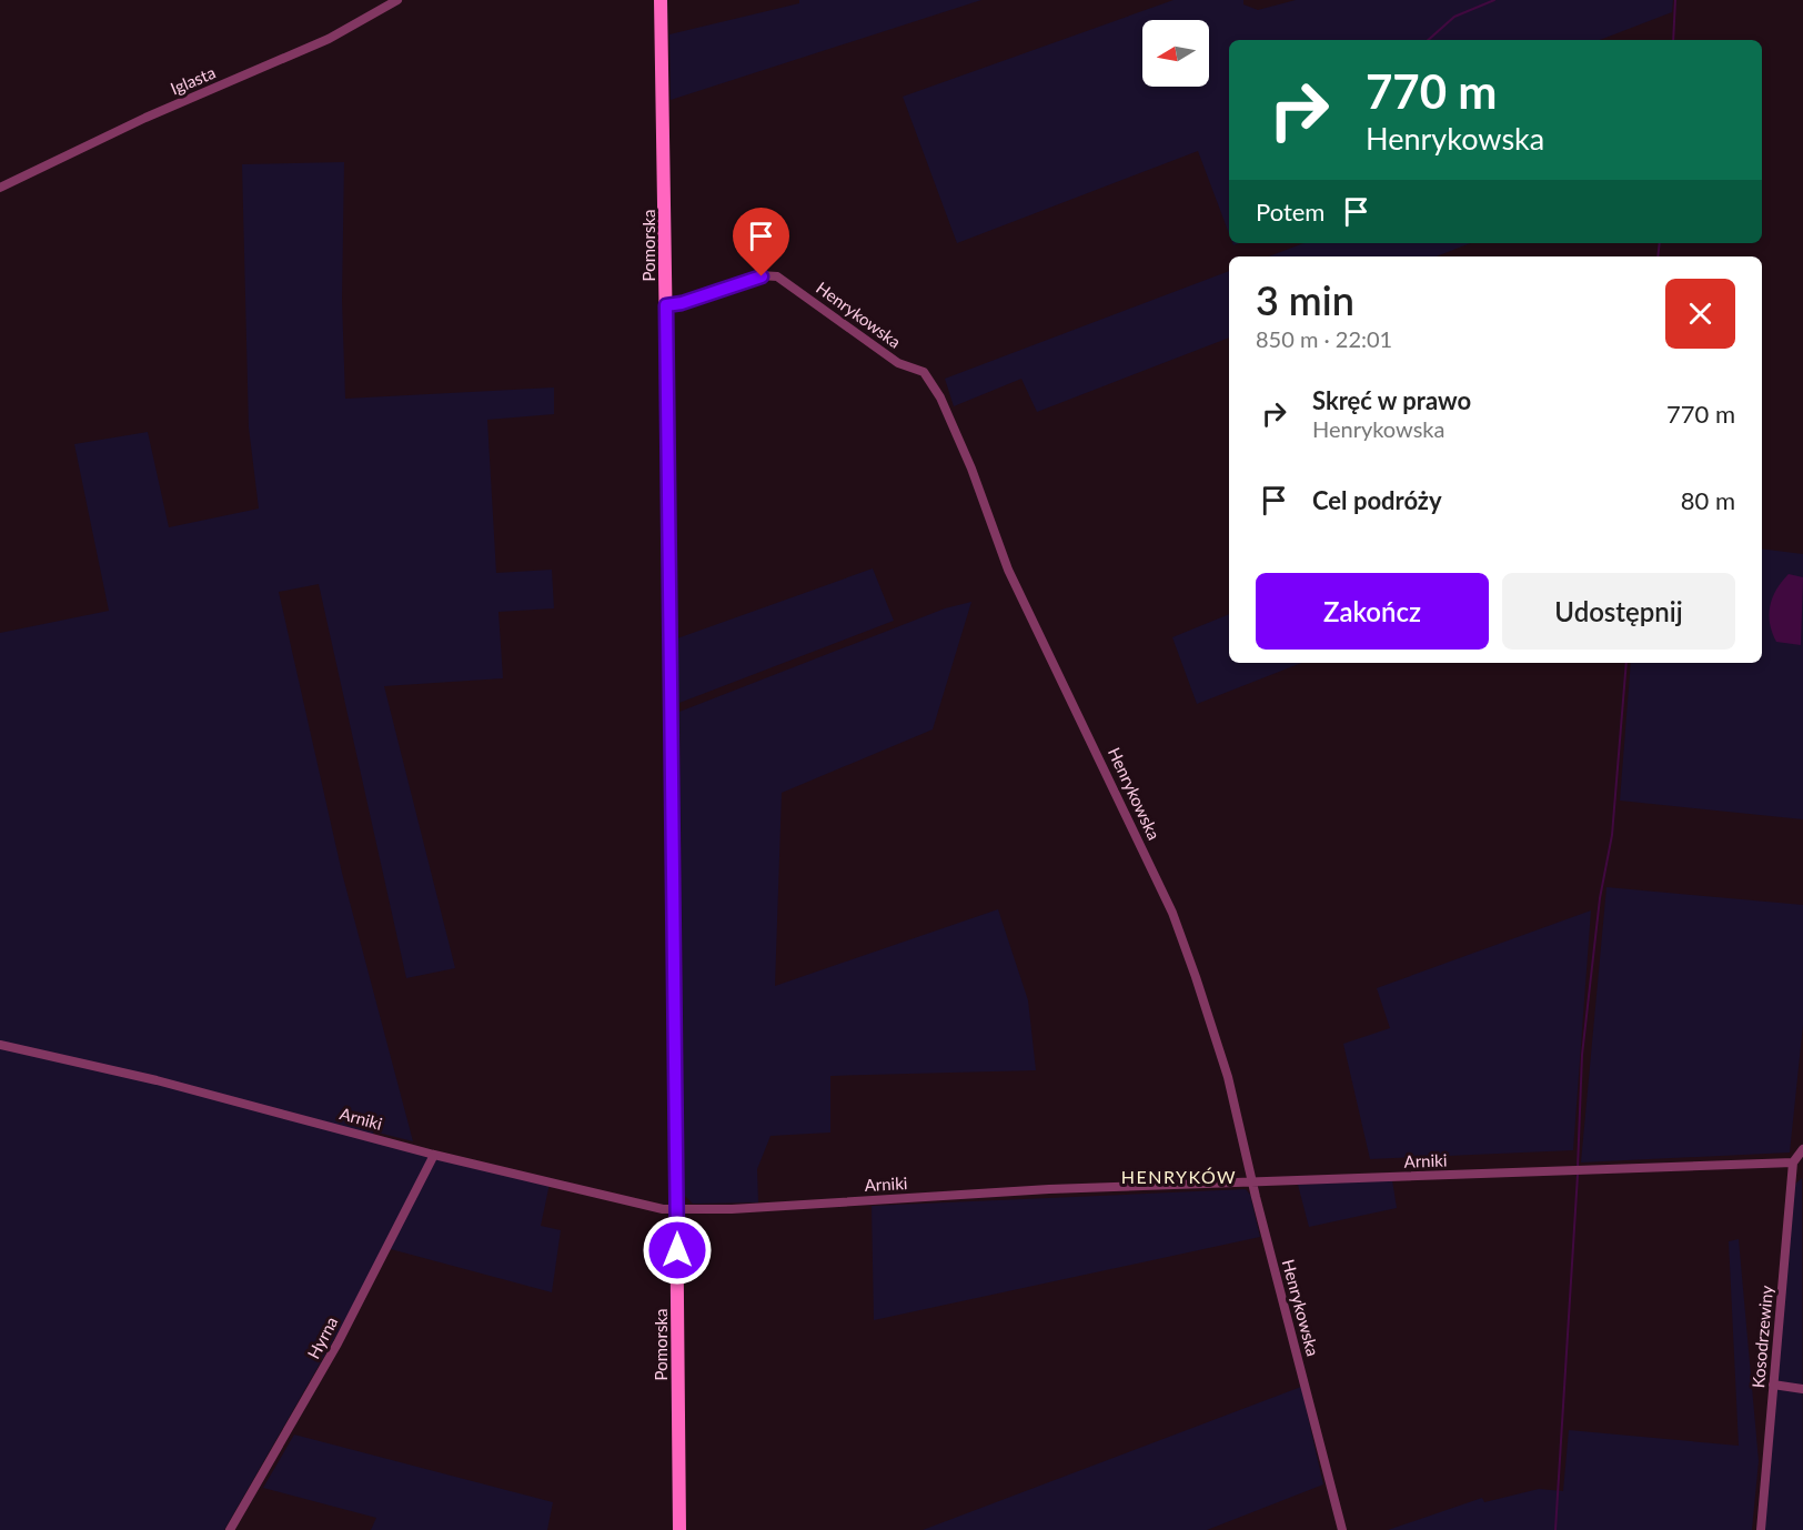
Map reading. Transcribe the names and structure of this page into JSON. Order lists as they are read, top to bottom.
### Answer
{
  "streets": {
    "street": [
      "Iglasta",
      "Pomorska",
      "Henrykowska",
      "Arniki",
      "Kosodrzewiny",
      "Hyrna"
    ]
  },
  "crossings": [
    ["Pomorska", "Henrykowska"],
    ["Pomorska", "Arniki"],
    ["Henrykowska", "Arniki"],
    ["Arniki", "Kosodrzewiny"],
    ["Arniki", "Hyrna"]
  ],
  "districts": ["HENRYKÓW"],
  "north": "left",
  "page": {
    "turn": ["770 m", "Henrykowska"],
    "then": "Potem",
    "heading": ["3 min", "850 m · 22:01"],
    "list": [
      {
        "name": "Skręć w prawo",
        "note": "Henrykowska",
        "value": "770 m"
      },
      {
        "name": "Cel podróży",
        "value": "80 m"
      }
    ],
    "buttons": ["Zakończ", "Udostępnij"]
  }
}
